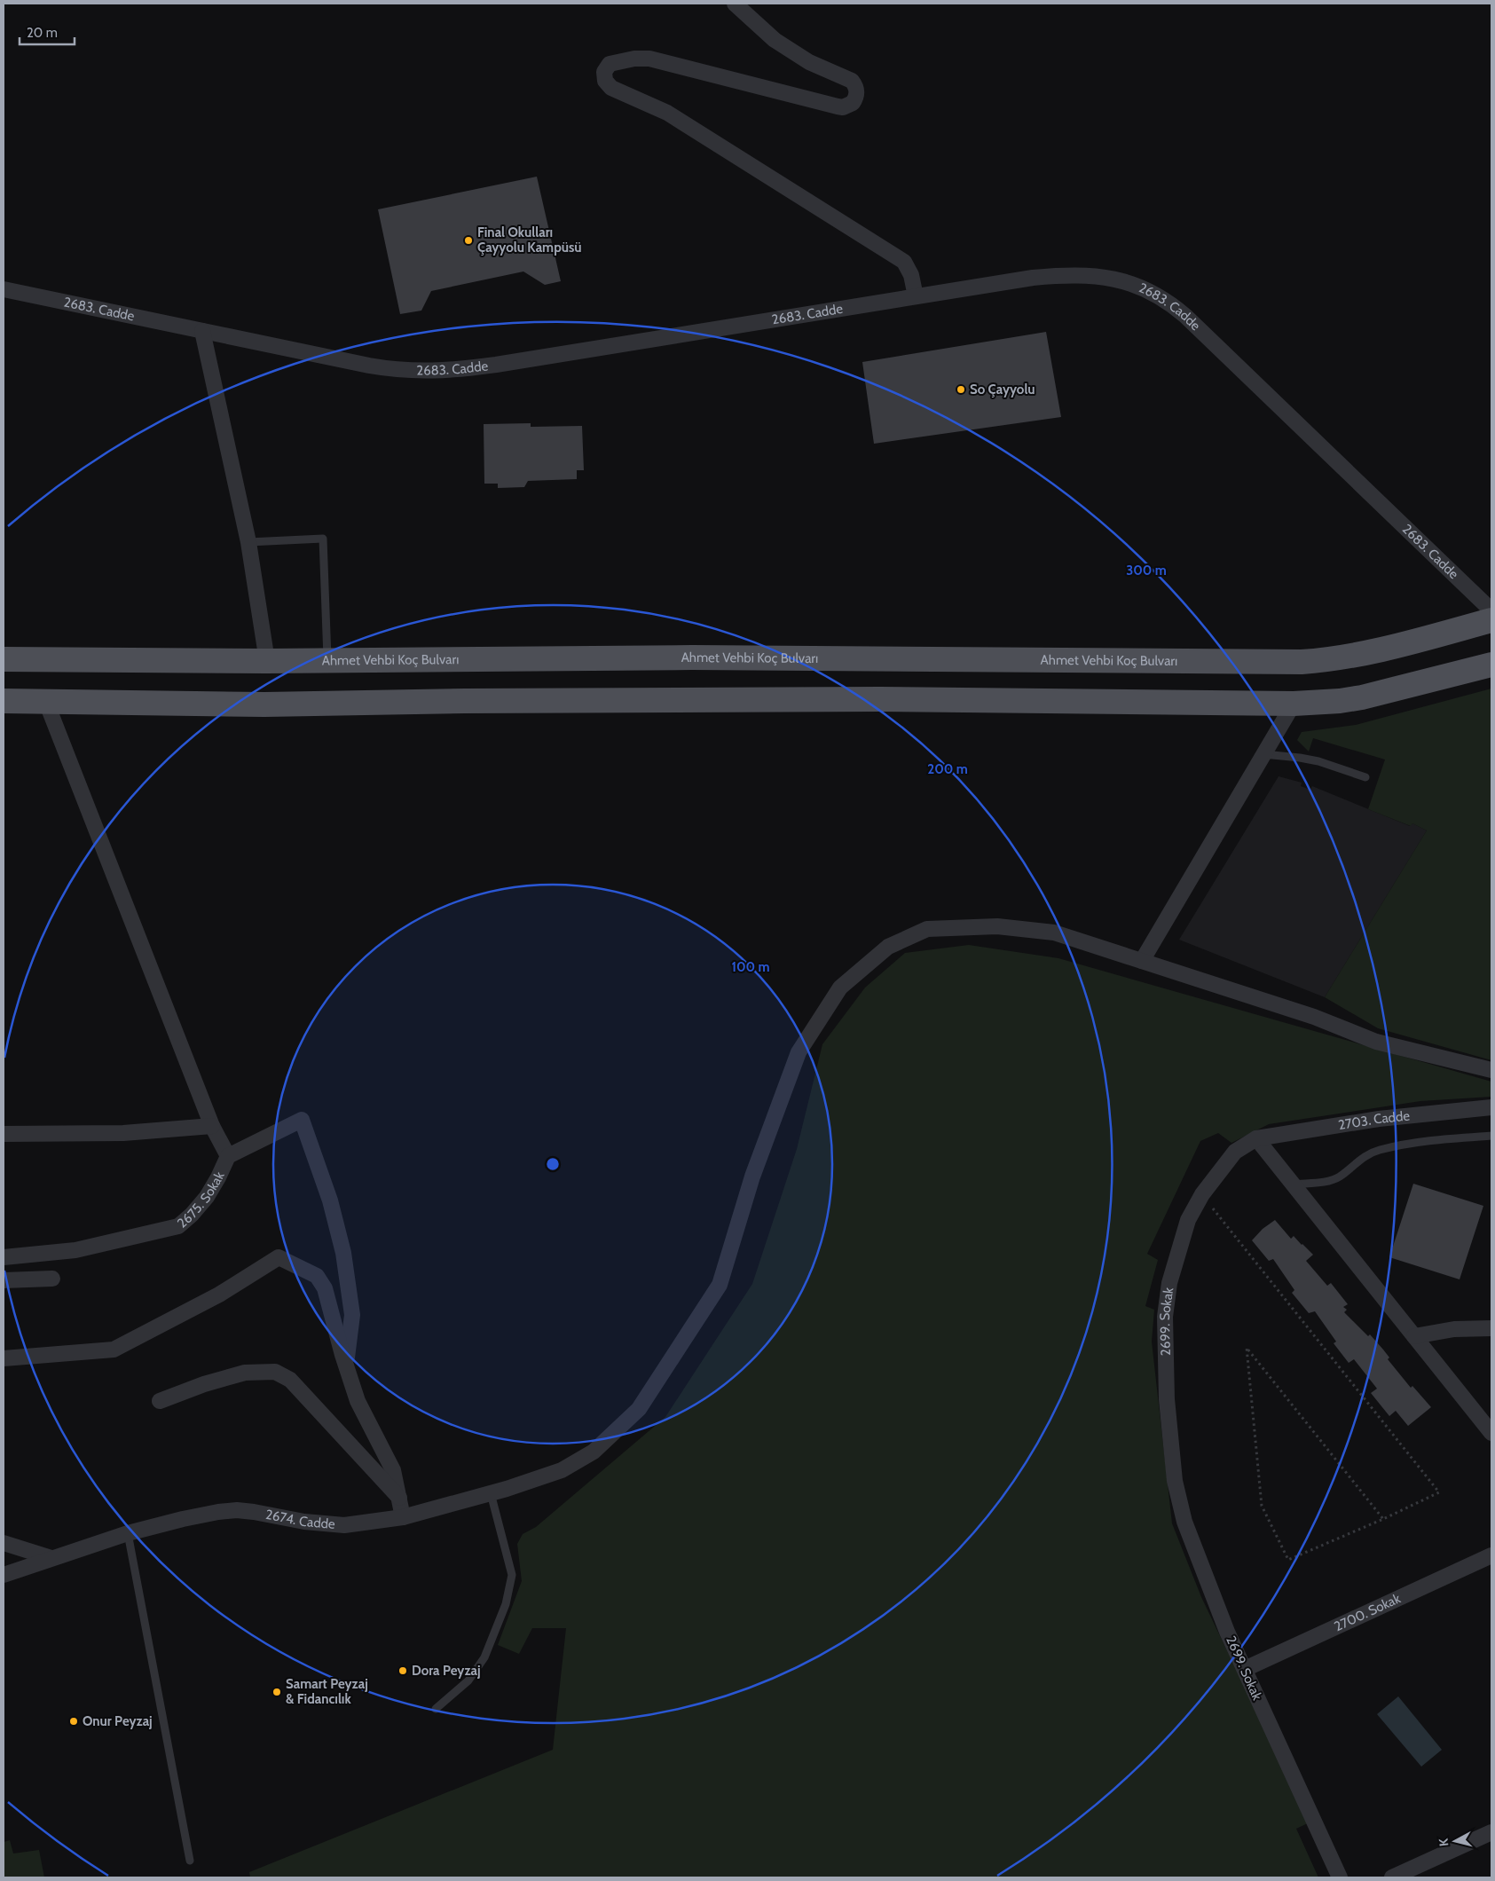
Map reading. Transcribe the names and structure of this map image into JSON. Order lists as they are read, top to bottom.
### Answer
{
  "streets": {
    "main road": ["Ahmet Vehbi Koç Bulvarı"],
    "street": [
      "2683. Cadde",
      "2703. Cadde",
      "2675. Sokak",
      "2699. Sokak",
      "2674. Cadde",
      "2700. Sokak"
    ]
  },
  "crossings": [
    ["2703. Cadde", "2699. Sokak"],
    ["2699. Sokak", "2700. Sokak"]
  ],
  "places": [
    "Final Okulları Çayyolu Kampüsü",
    "So Çayyolu",
    "Dora Peyzaj",
    "Samart Peyzaj & Fidancılık",
    "Onur Peyzaj"
  ],
  "scale_bar": "20 m",
  "north": "left",
  "rings": ["300 m", "200 m", "100 m"]
}
